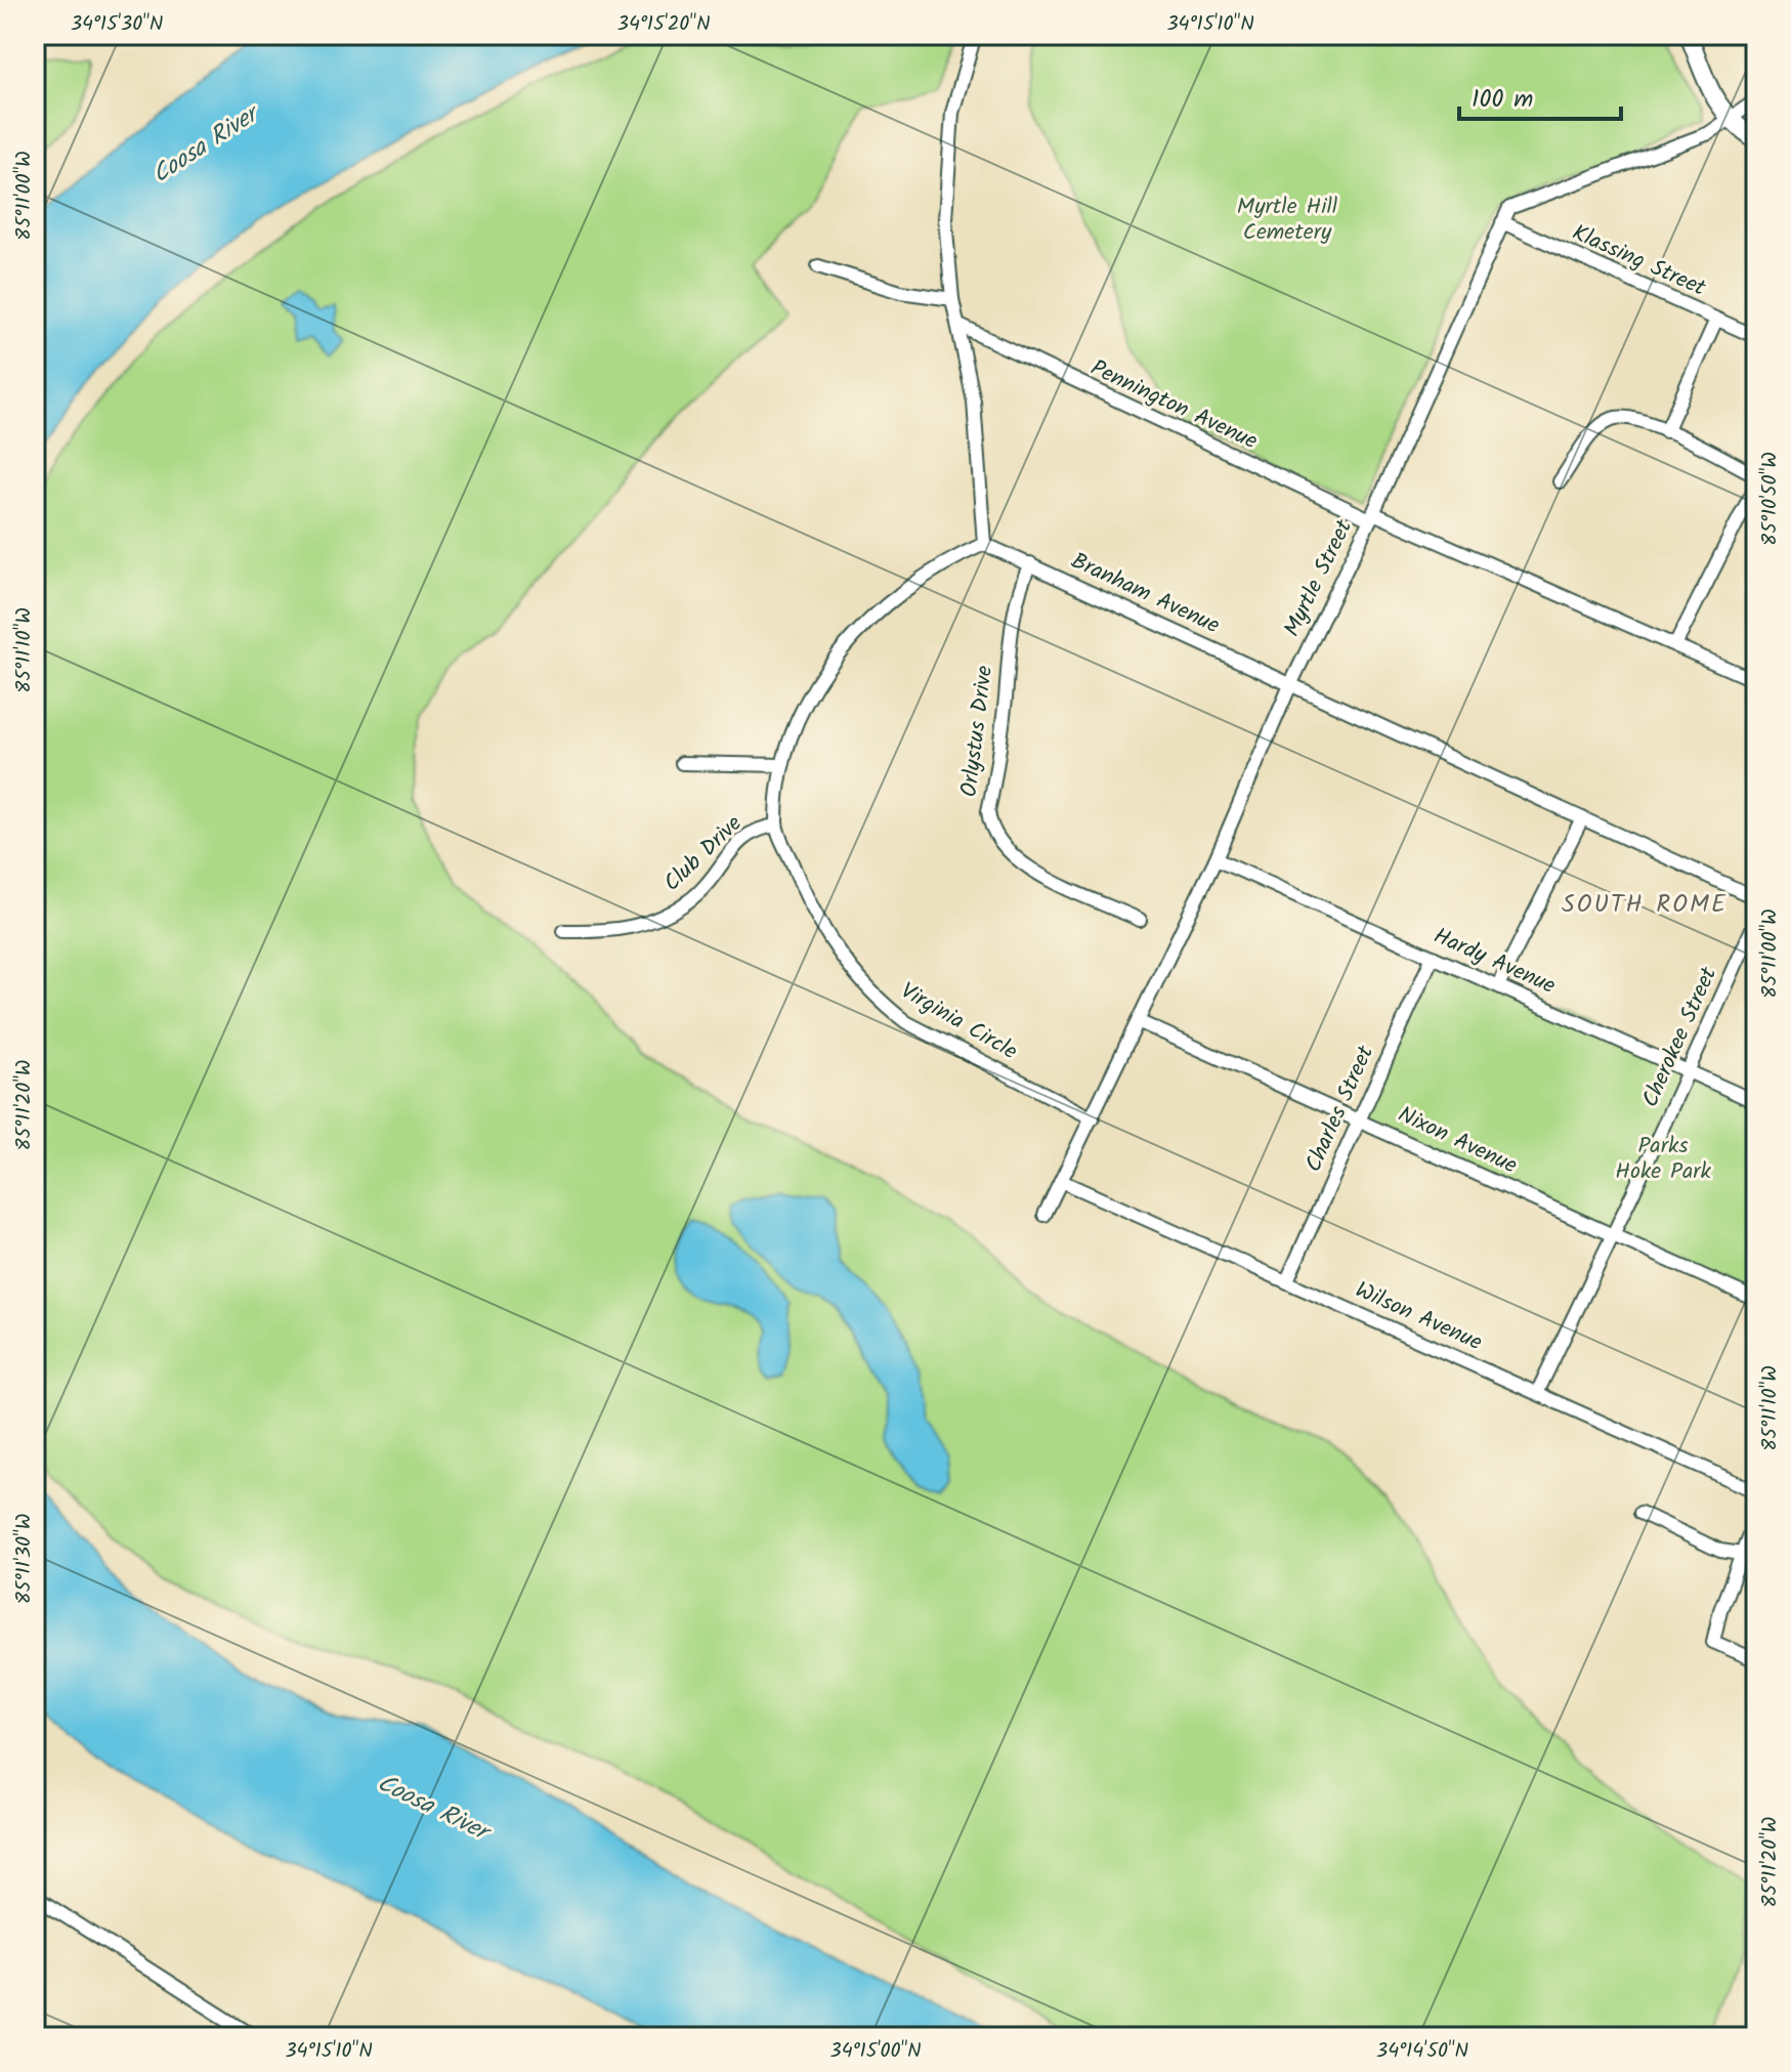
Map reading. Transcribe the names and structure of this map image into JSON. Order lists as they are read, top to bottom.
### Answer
{
  "streets": {
    "street": [
      "Klassing Street",
      "Pennington Avenue",
      "Myrtle Street",
      "Branham Avenue",
      "Orlystus Drive",
      "Club Drive",
      "Hardy Avenue",
      "Virginia Circle",
      "Cherokee Street",
      "Charles Street",
      "Nixon Avenue",
      "Wilson Avenue"
    ]
  },
  "crossings": [
    ["Klassing Street", "Myrtle Street"],
    ["Pennington Avenue", "Myrtle Street"],
    ["Myrtle Street", "Branham Avenue"],
    ["Myrtle Street", "Hardy Avenue"],
    ["Myrtle Street", "Virginia Circle"],
    ["Myrtle Street", "Nixon Avenue"],
    ["Myrtle Street", "Wilson Avenue"],
    ["Branham Avenue", "Orlystus Drive"],
    ["Branham Avenue", "Virginia Circle"],
    ["Club Drive", "Virginia Circle"],
    ["Hardy Avenue", "Cherokee Street"],
    ["Hardy Avenue", "Charles Street"],
    ["Cherokee Street", "Nixon Avenue"],
    ["Cherokee Street", "Wilson Avenue"],
    ["Charles Street", "Nixon Avenue"],
    ["Charles Street", "Wilson Avenue"]
  ],
  "districts": ["SOUTH ROME"],
  "water": ["Coosa River"],
  "parks": ["Myrtle Hill Cemetery", "Parks Hoke Park"],
  "scale_bar": "100 m",
  "coordinates": [
    "34°15'30\"N",
    "34°15'20\"N",
    "34°15'10\"N",
    "85°11'00\"W",
    "85°10'50\"W",
    "85°11'10\"W",
    "85°11'20\"W",
    "85°11'30\"W",
    "34°15'00\"N",
    "34°14'50\"N"
  ]
}
